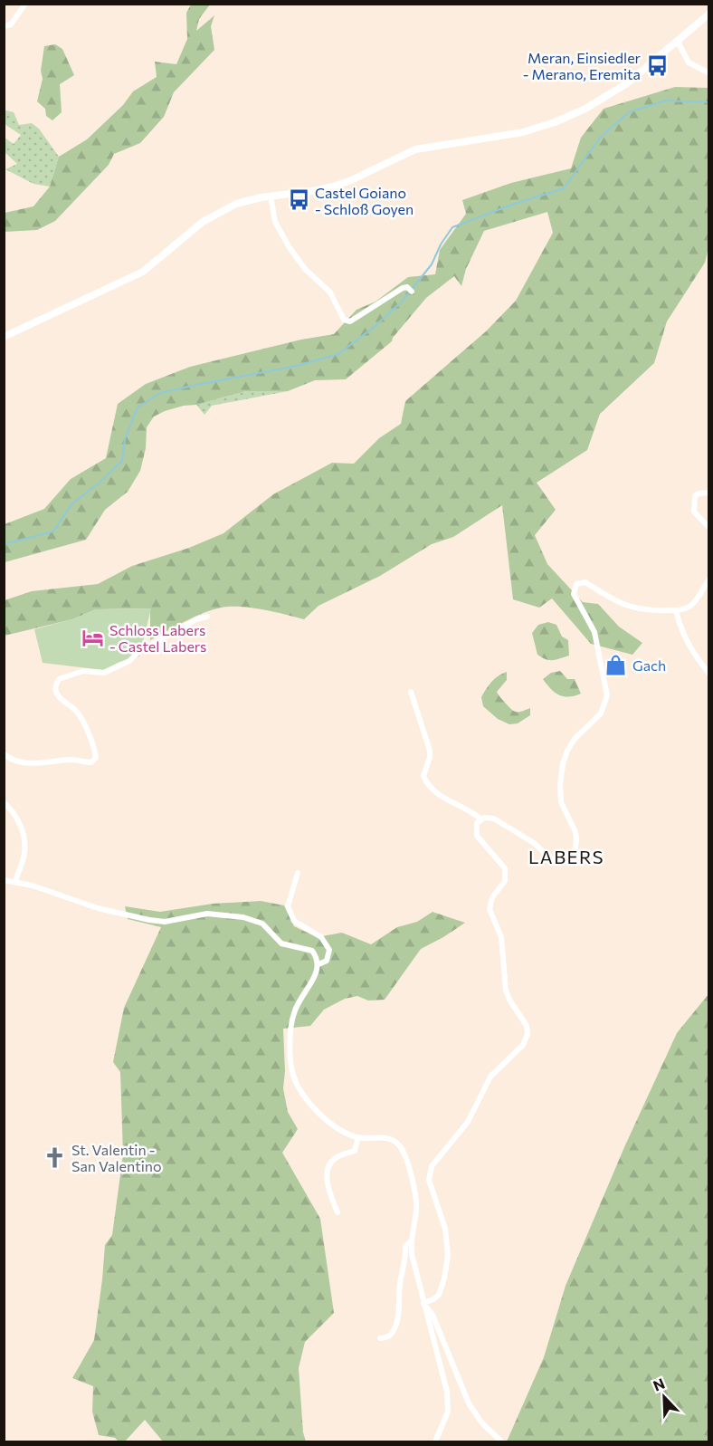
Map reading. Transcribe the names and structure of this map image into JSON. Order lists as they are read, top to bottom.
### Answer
{
  "districts": ["LABERS"],
  "places": {
    "bus stop": ["Meran, Einsiedler - Merano, Eremita", "Castel Goiano - Schloß Goyen"],
    "hotel": ["Schloss Labers - Castel Labers"],
    "shop": ["Gach"],
    "church": ["St. Valentin - San Valentino"]
  },
  "north": "top left"
}
